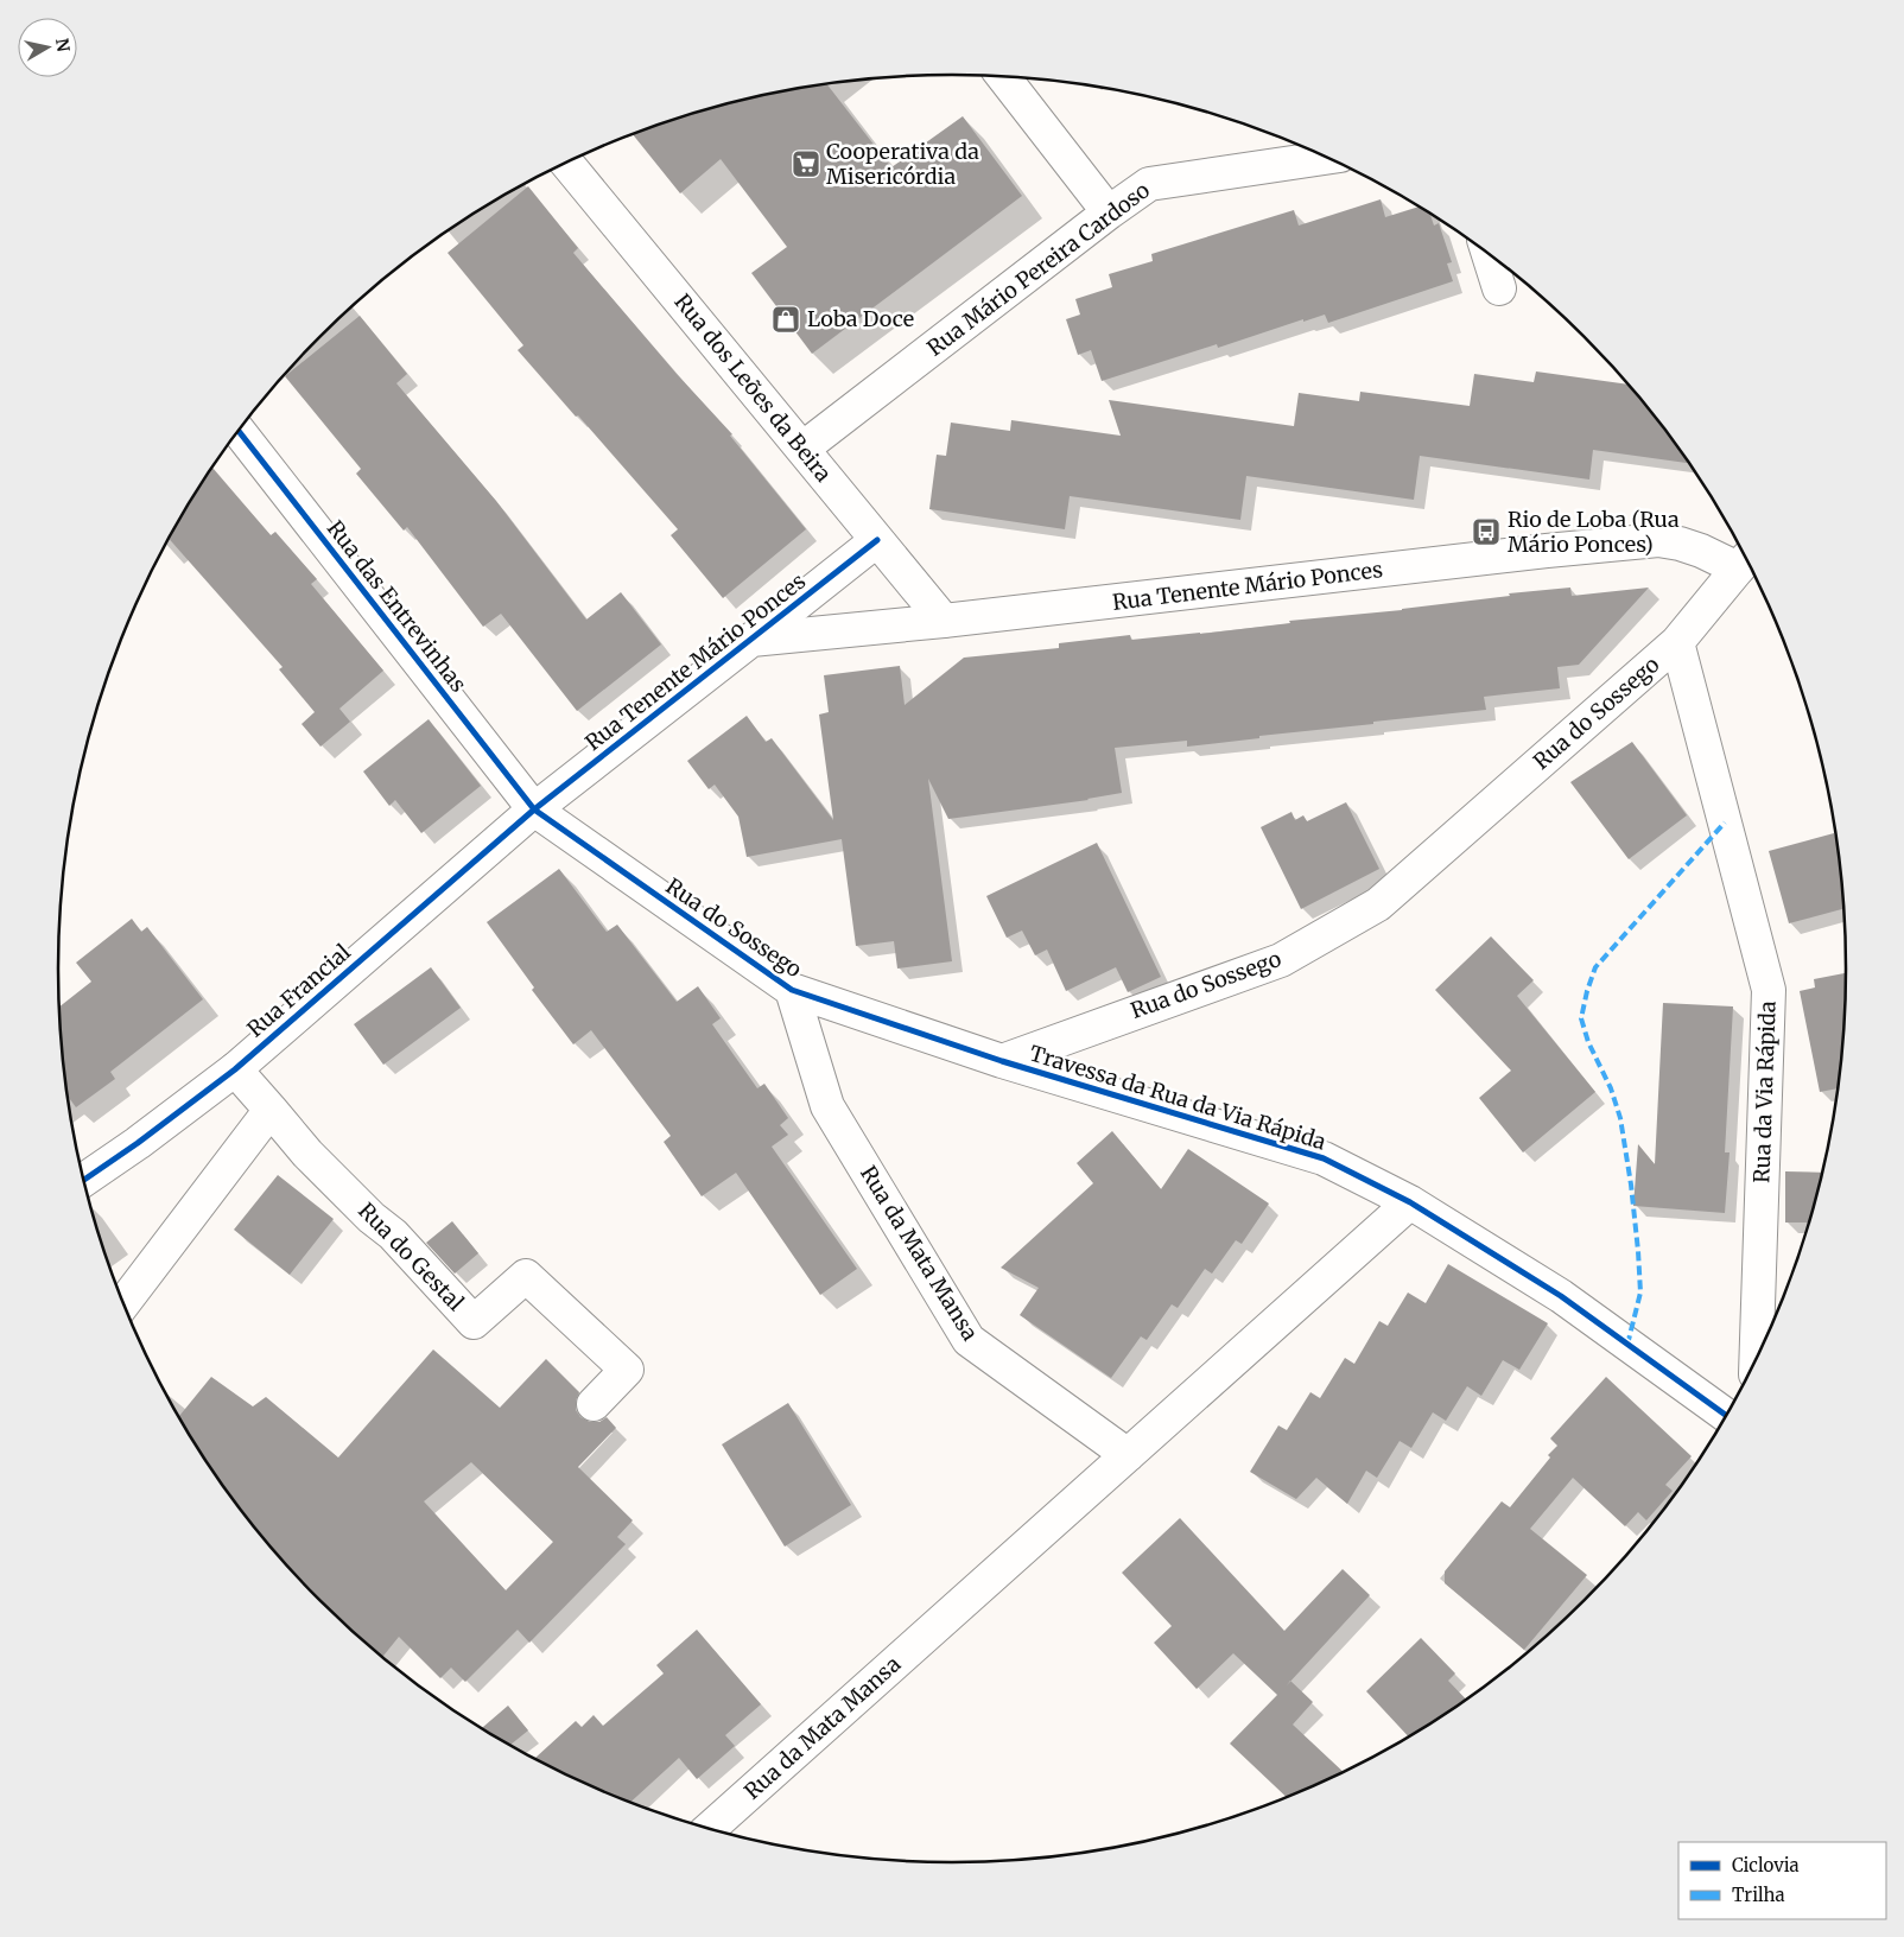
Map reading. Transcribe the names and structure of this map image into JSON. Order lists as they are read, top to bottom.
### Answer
{
  "streets": {
    "street": [
      "Rua Mário Pereira Cardoso",
      "Rua dos Leões da Beira",
      "Rua Tenente Mário Ponces",
      "Rua das Entrevinhas",
      "Rua do Sossego",
      "Rua Francial",
      "Rua da Via Rápida",
      "Travessa da Rua da Via Rápida",
      "Rua da Mata Mansa",
      "Rua do Gestal"
    ]
  },
  "crossings": [
    ["Rua Mário Pereira Cardoso", "Rua dos Leões da Beira"],
    ["Rua dos Leões da Beira", "Rua Tenente Mário Ponces"],
    ["Rua Tenente Mário Ponces", "Rua das Entrevinhas"],
    ["Rua Tenente Mário Ponces", "Rua do Sossego"],
    ["Rua Tenente Mário Ponces", "Rua Francial"],
    ["Rua das Entrevinhas", "Rua do Sossego"],
    ["Rua das Entrevinhas", "Rua Francial"],
    ["Rua do Sossego", "Rua Francial"],
    ["Rua do Sossego", "Rua da Via Rápida"],
    ["Rua do Sossego", "Travessa da Rua da Via Rápida"],
    ["Rua do Sossego", "Rua da Mata Mansa"],
    ["Travessa da Rua da Via Rápida", "Rua da Mata Mansa"]
  ],
  "places": {
    "supermarket": ["Cooperativa da Misericórdia"],
    "shop": ["Loba Doce"],
    "bus stop": ["Rio de Loba (Rua Mário Ponces)"]
  },
  "legend": ["Ciclovia", "Trilha"],
  "north": "right"
}
